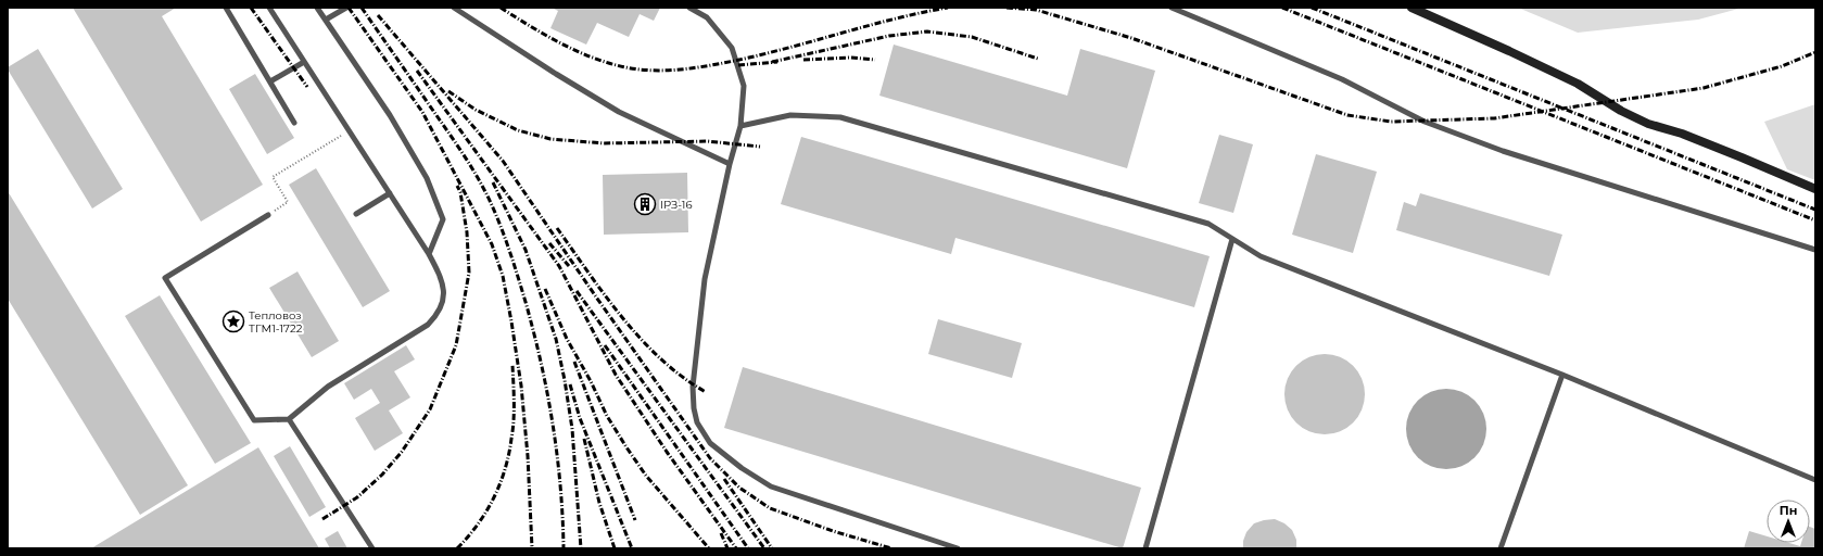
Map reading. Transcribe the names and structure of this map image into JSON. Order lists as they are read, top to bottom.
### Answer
{
  "places": {
    "building": ["ІРЗ-16"],
    "place": ["Тепловоз ТГМ1-1722"]
  },
  "north": "top"
}
